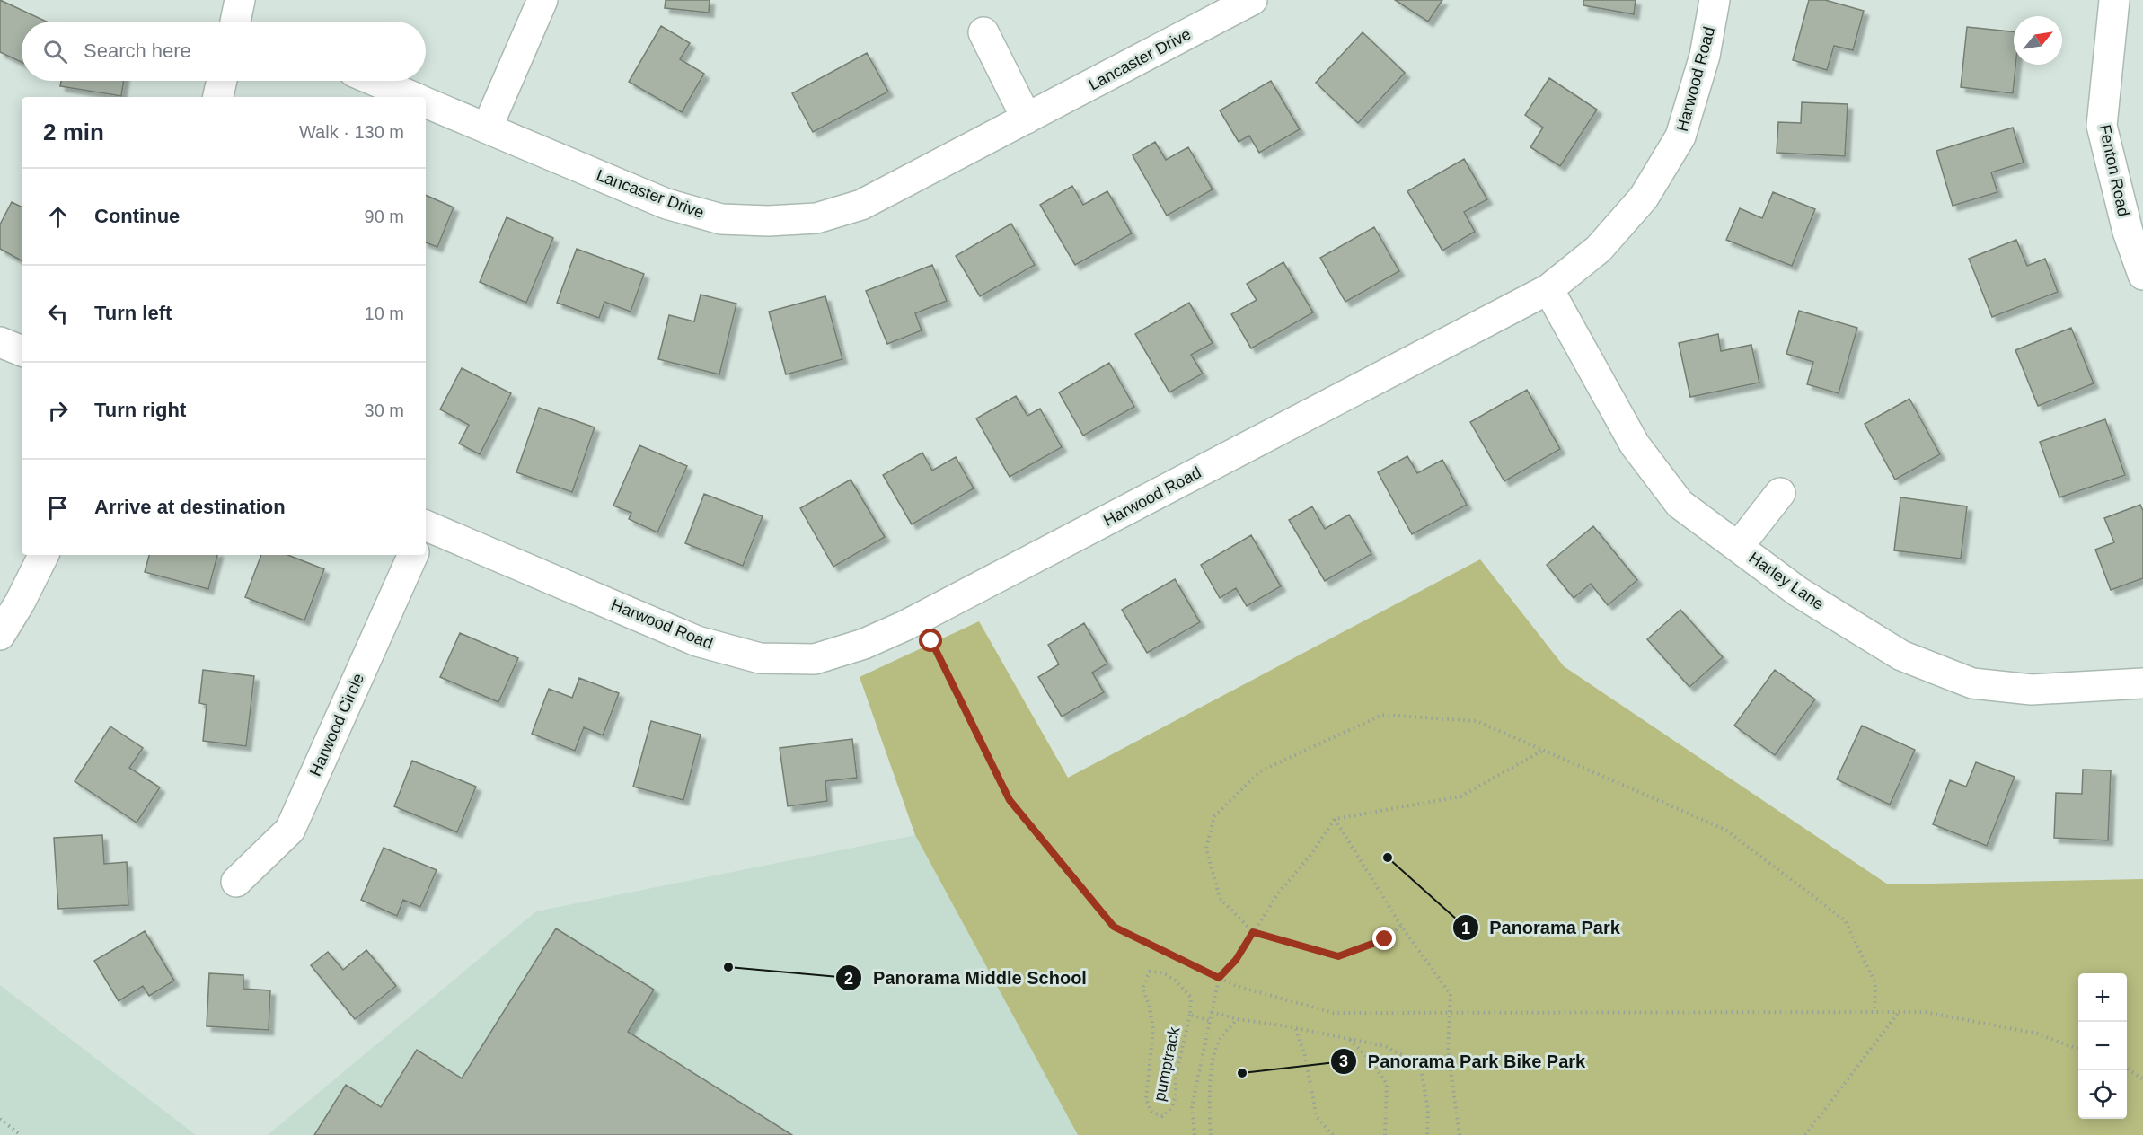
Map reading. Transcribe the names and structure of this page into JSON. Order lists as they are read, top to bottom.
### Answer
{
  "streets": {
    "street": [
      "Lancaster Drive",
      "Harwood Road",
      "Fenton Road",
      "Harley Lane",
      "Harwood Circle"
    ],
    "path": ["pumptrack"]
  },
  "crossings": [
    ["Harwood Road", "Harley Lane"]
  ],
  "places": ["Panorama Park", "Panorama Middle School", "Panorama Park Bike Park"],
  "north": "top right",
  "page": {
    "search": "Search here",
    "heading": ["2 min", "Walk · 130 m"],
    "list": [
      ["Continue", "90 m"],
      ["Turn left", "10 m"],
      ["Turn right", "30 m"],
      "Arrive at destination"
    ],
    "map_buttons": ["+", "−"]
  }
}
